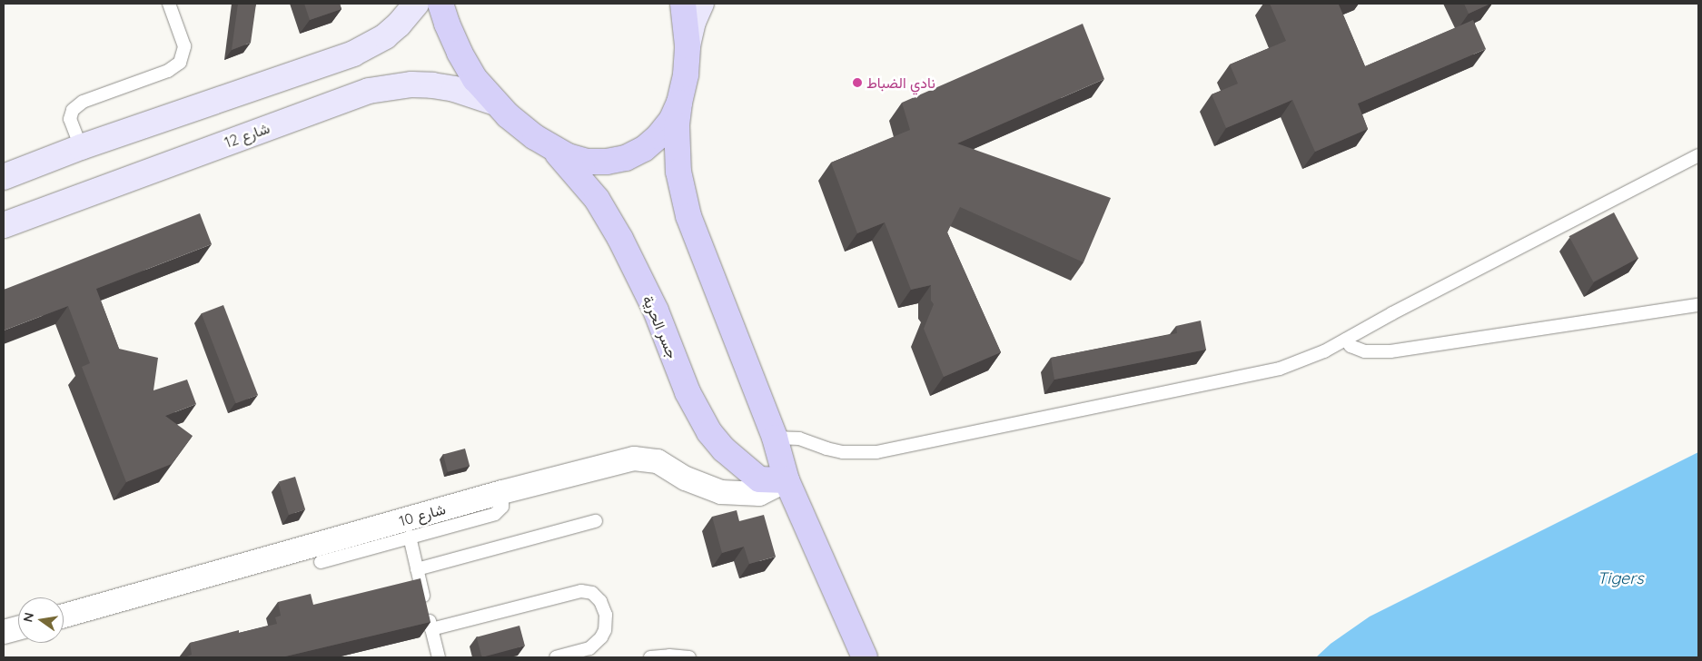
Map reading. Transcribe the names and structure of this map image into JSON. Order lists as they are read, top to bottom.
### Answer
{
  "streets": {
    "main road": ["جسر الحرية"],
    "street": ["شارع 12", "شارع 10"]
  },
  "crossings": [
    ["جسر الحرية", "شارع 10"]
  ],
  "water": ["Tigers"],
  "places": ["نادي الضباط"],
  "north": "left"
}
